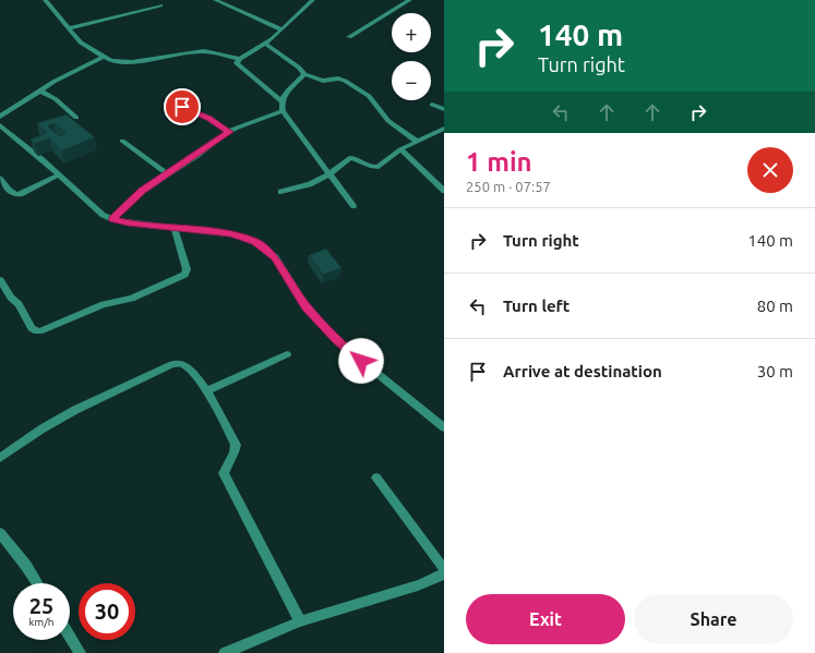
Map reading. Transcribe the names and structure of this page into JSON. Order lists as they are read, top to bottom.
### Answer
{
  "page": {
    "turn": ["140 m", "Turn right"],
    "map_buttons": ["+", "−"],
    "heading": ["1 min", "250 m · 07:57"],
    "list": [
      {
        "name": "Turn right",
        "value": "140 m"
      },
      {
        "name": "Turn left",
        "value": "80 m"
      },
      {
        "name": "Arrive at destination",
        "value": "30 m"
      }
    ],
    "speed": "25 km/h",
    "limit": "30",
    "buttons": ["Exit", "Share"]
  }
}
